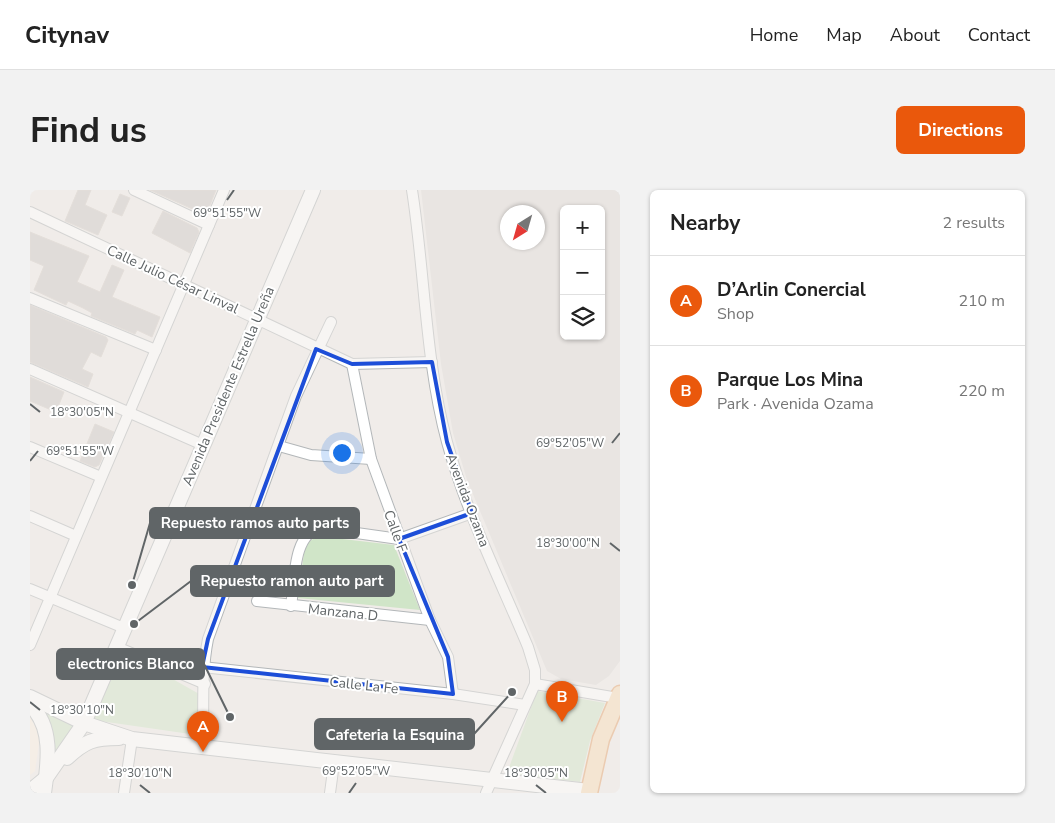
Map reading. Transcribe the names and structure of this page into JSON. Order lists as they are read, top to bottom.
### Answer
{
  "streets": {
    "main road": ["Avenida Presidente Estrella Ureña"],
    "street": [
      "Calle Julio César Linval",
      "Avenida Ozama",
      "Calle F",
      "Manzana D",
      "Calle La Fe"
    ]
  },
  "crossings": [
    ["Calle Julio César Linval", "Avenida Presidente Estrella Ureña"],
    ["Calle Julio César Linval", "Avenida Ozama"],
    ["Calle Julio César Linval", "Calle F"],
    ["Calle F", "Manzana D"],
    ["Calle F", "Calle La Fe"]
  ],
  "places": [
    "Repuesto ramos auto parts",
    "Repuesto ramon auto part",
    "Cafeteria la Esquina",
    "electronics Blanco"
  ],
  "north": "bottom left",
  "page": {
    "header": "Citynav",
    "nav": [
      "Home",
      "Map",
      "About",
      "Contact"
    ],
    "buttons": "Directions",
    "title": "Find us",
    "heading": ["Nearby", "2 results"],
    "map_buttons": ["+", "−"],
    "list": [
      {
        "mark": "A",
        "name": "D’Arlin Conercial",
        "note": "Shop",
        "value": "210 m"
      },
      {
        "mark": "B",
        "name": "Parque Los Mina",
        "note": "Park · Avenida Ozama",
        "value": "220 m"
      }
    ],
    "pins": ["B", "A"]
  },
  "coordinates": [
    "69°51'55\"W",
    "18°30'05\"N",
    "69°52'05\"W",
    "18°30'00\"N",
    "18°30'10\"N"
  ]
}
